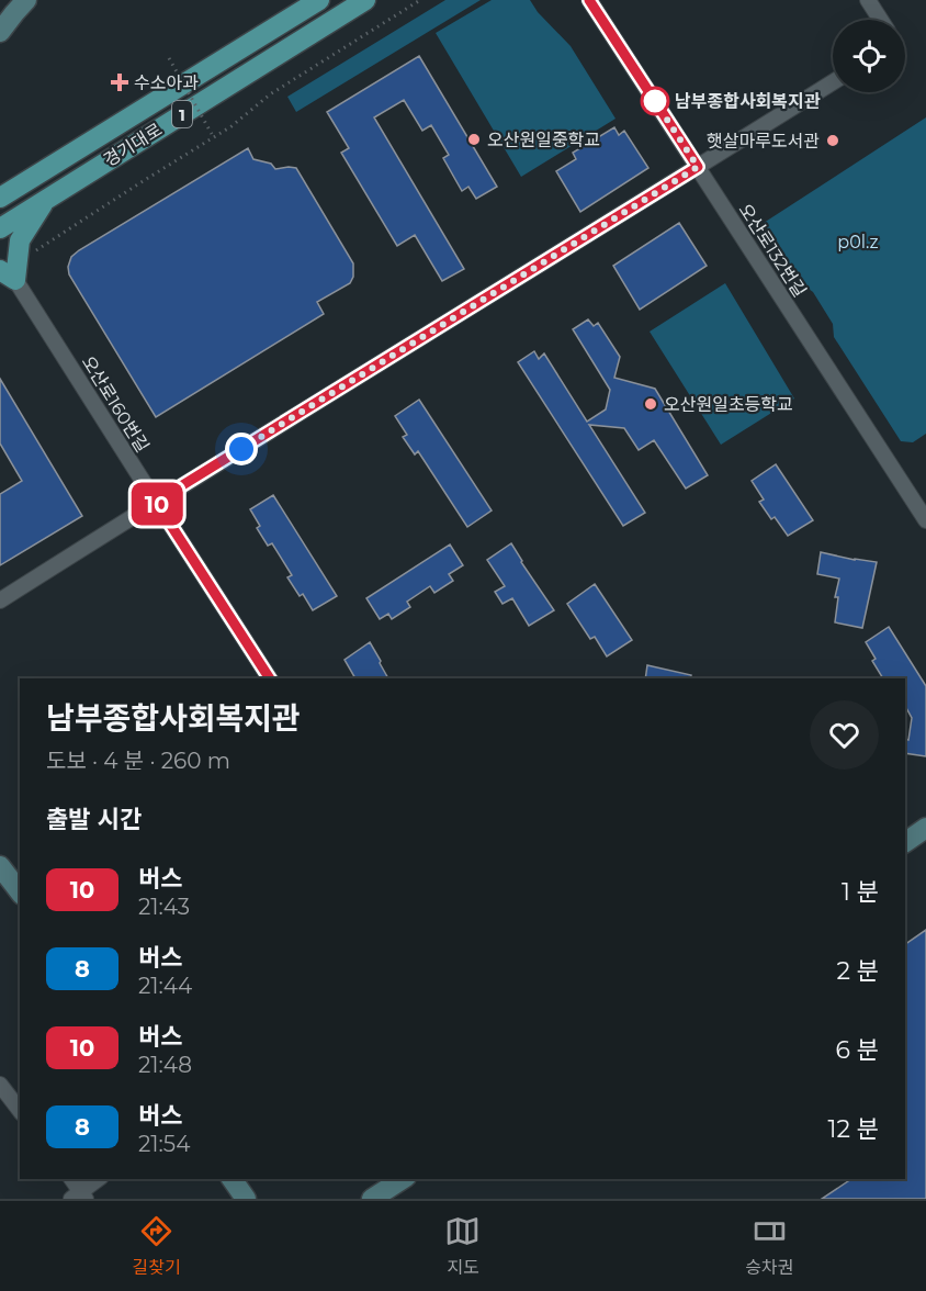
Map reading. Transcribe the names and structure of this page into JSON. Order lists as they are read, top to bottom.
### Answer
{
  "streets": {
    "main road": ["1", "경기대로"],
    "street": ["오산로132번길", "오산로160번길"]
  },
  "parks": ["p0l.z"],
  "places": {
    "health": ["수소아과"],
    "other": [
      "남부종합사회복지관",
      "오산원일중학교",
      "햇살마루도서관",
      "오산원일초등학교"
    ]
  },
  "lines": ["bus line 10"],
  "page": {
    "on_map": "10",
    "heading": [
      ["남부종합사회복지관", "도보 · 4 분 · 260 m"],
      "출발 시간"
    ],
    "list": [
      {
        "mark": "10",
        "name": "버스",
        "note": "21:43",
        "value": "1 분"
      },
      {
        "mark": "8",
        "name": "버스",
        "note": "21:44",
        "value": "2 분"
      },
      {
        "mark": "10",
        "name": "버스",
        "note": "21:48",
        "value": "6 분"
      },
      {
        "mark": "8",
        "name": "버스",
        "note": "21:54",
        "value": "12 분"
      }
    ],
    "tabs": ["길찾기", "지도", "승차권"]
  }
}
